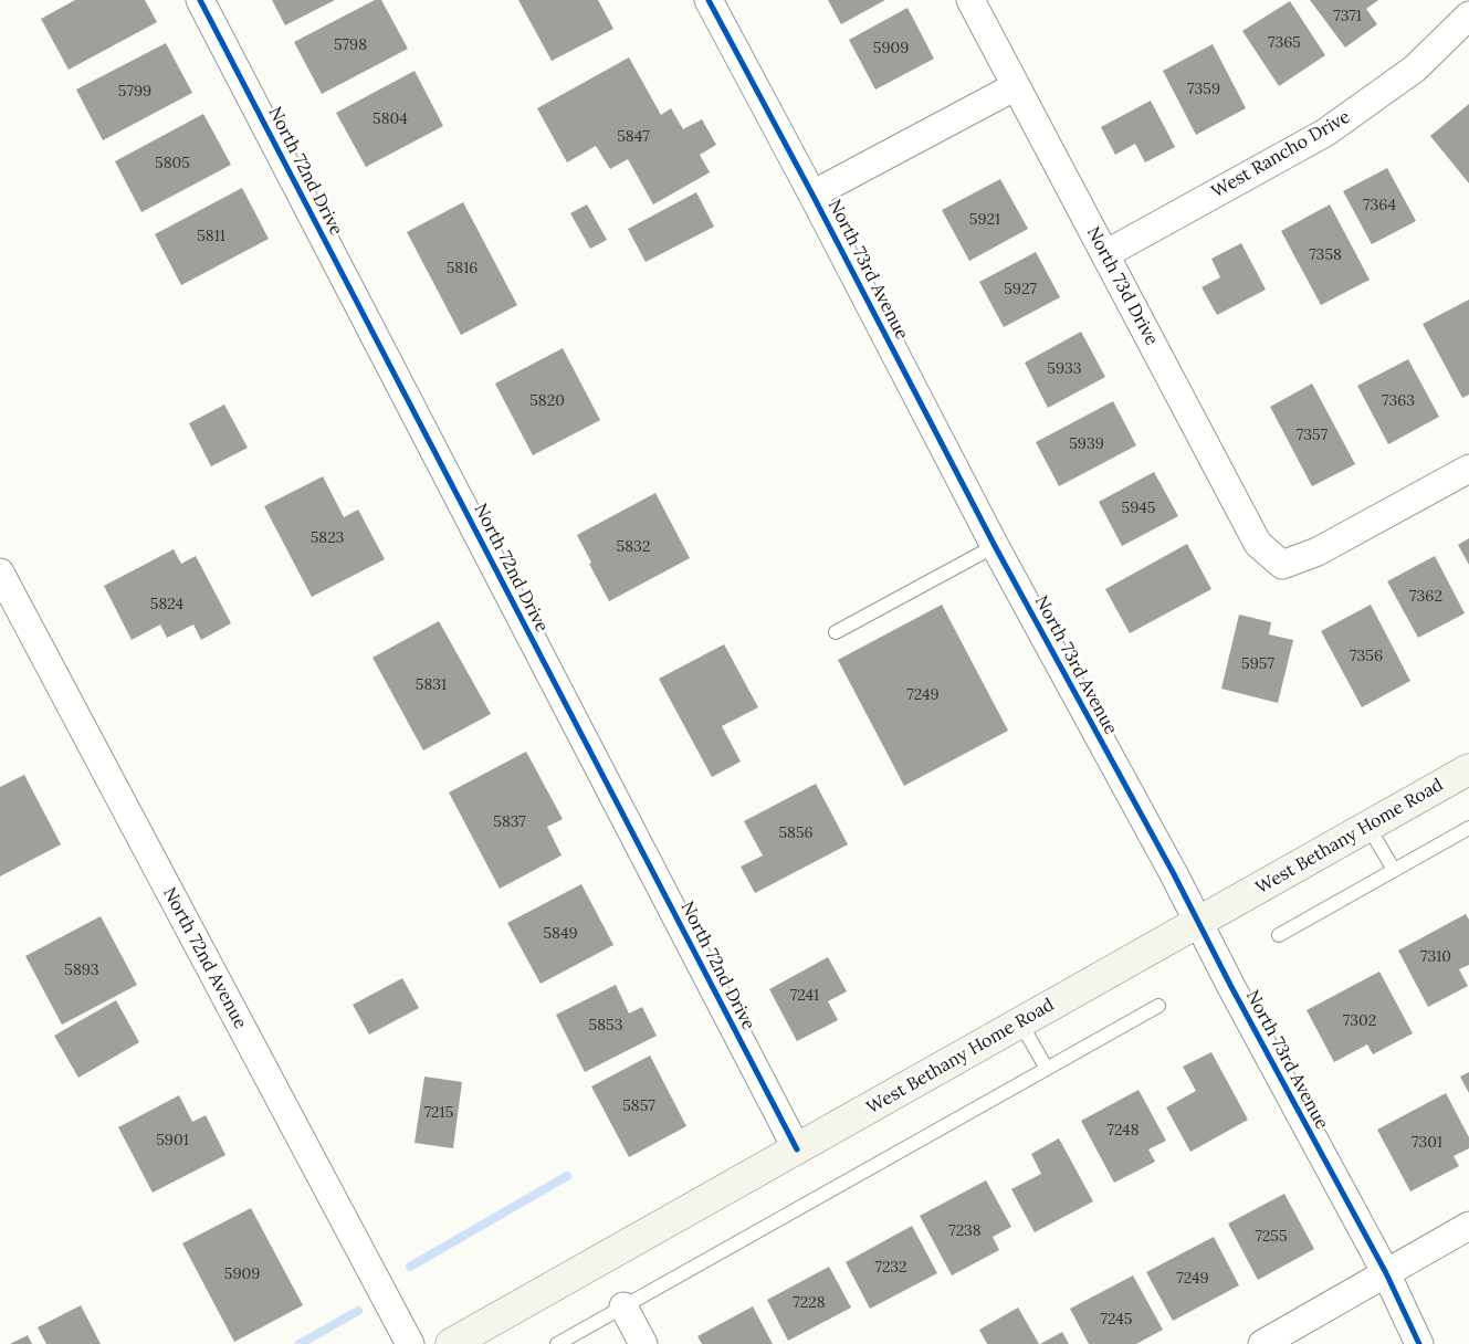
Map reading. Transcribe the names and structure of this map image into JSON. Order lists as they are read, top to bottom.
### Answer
{
  "streets": {
    "main road": ["West Bethany Home Road"],
    "street": [
      "West Rancho Drive",
      "North 72nd Drive",
      "North 73rd Avenue",
      "North 73d Drive",
      "North 72nd Avenue"
    ]
  },
  "crossings": [
    ["West Rancho Drive", "North 73d Drive"],
    ["North 72nd Drive", "West Bethany Home Road"],
    ["North 73rd Avenue", "West Bethany Home Road"]
  ],
  "house_numbers": [
    "7371",
    "7365",
    "5798",
    "5909",
    "7359",
    "5799",
    "5804",
    "5847",
    "5805",
    "7364",
    "5921",
    "5811",
    "7358",
    "5816",
    "5927",
    "5933",
    "5820",
    "7363",
    "7357",
    "5939",
    "5945",
    "5823",
    "5832",
    "7362",
    "5824",
    "7356",
    "5957",
    "5831",
    "7249",
    "5837",
    "5856",
    "5849",
    "7310",
    "5893",
    "7241",
    "7302",
    "5853",
    "5857",
    "7215",
    "7248",
    "5901",
    "7301",
    "7238",
    "7255",
    "7232",
    "5909",
    "7249",
    "7228",
    "7245"
  ]
}
